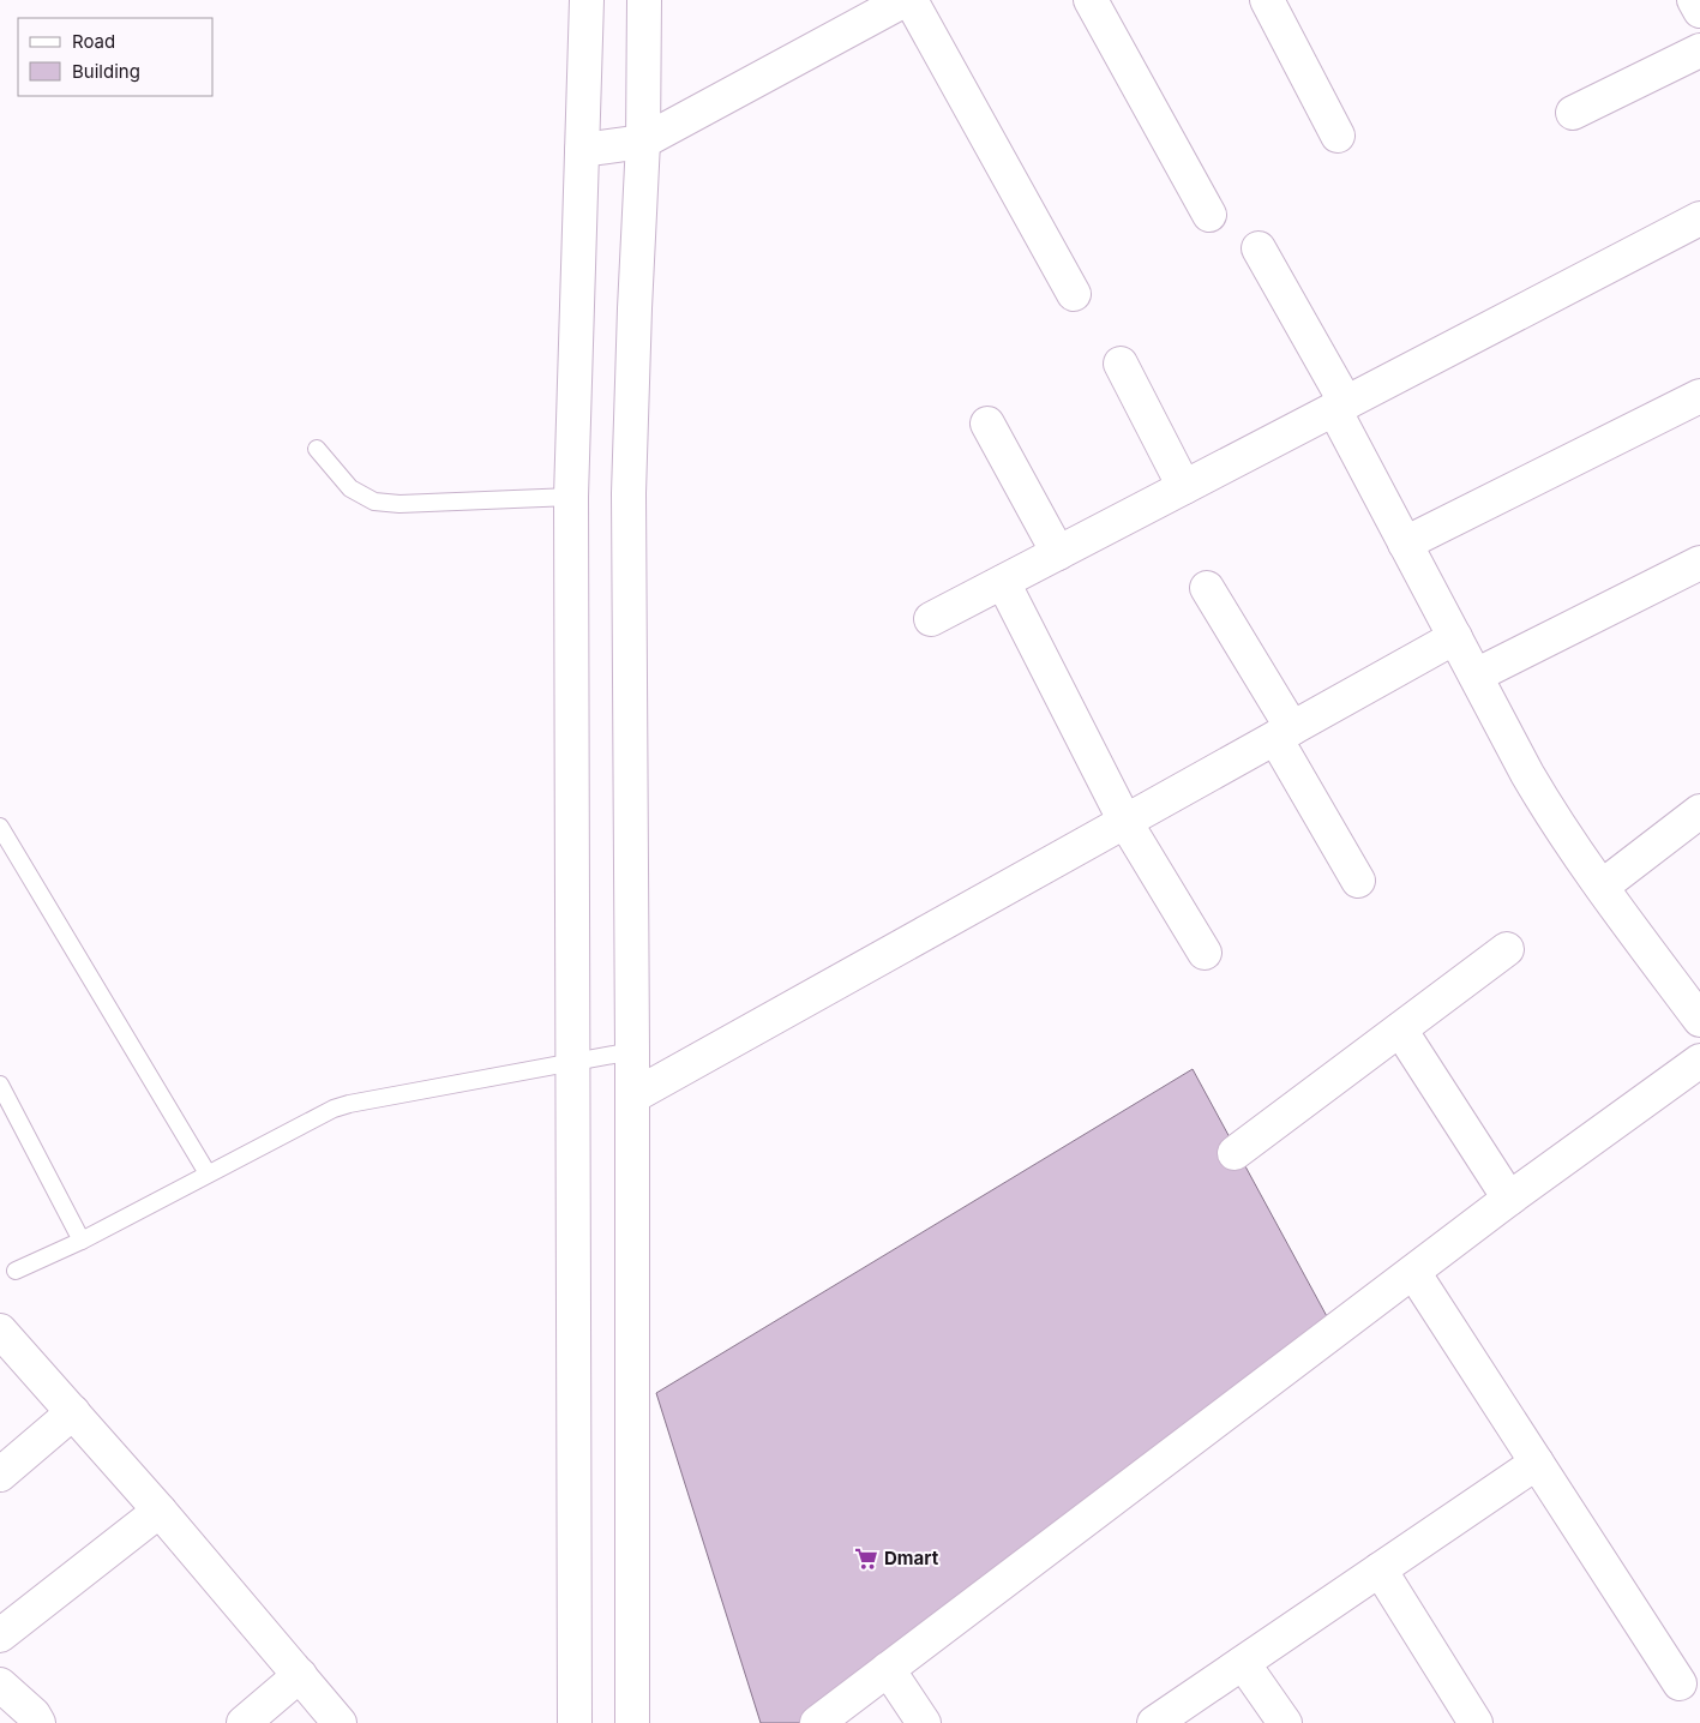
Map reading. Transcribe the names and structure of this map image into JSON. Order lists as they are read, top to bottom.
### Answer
{
  "places": {
    "supermarket": ["Dmart"]
  },
  "legend": ["Road", "Building"]
}
